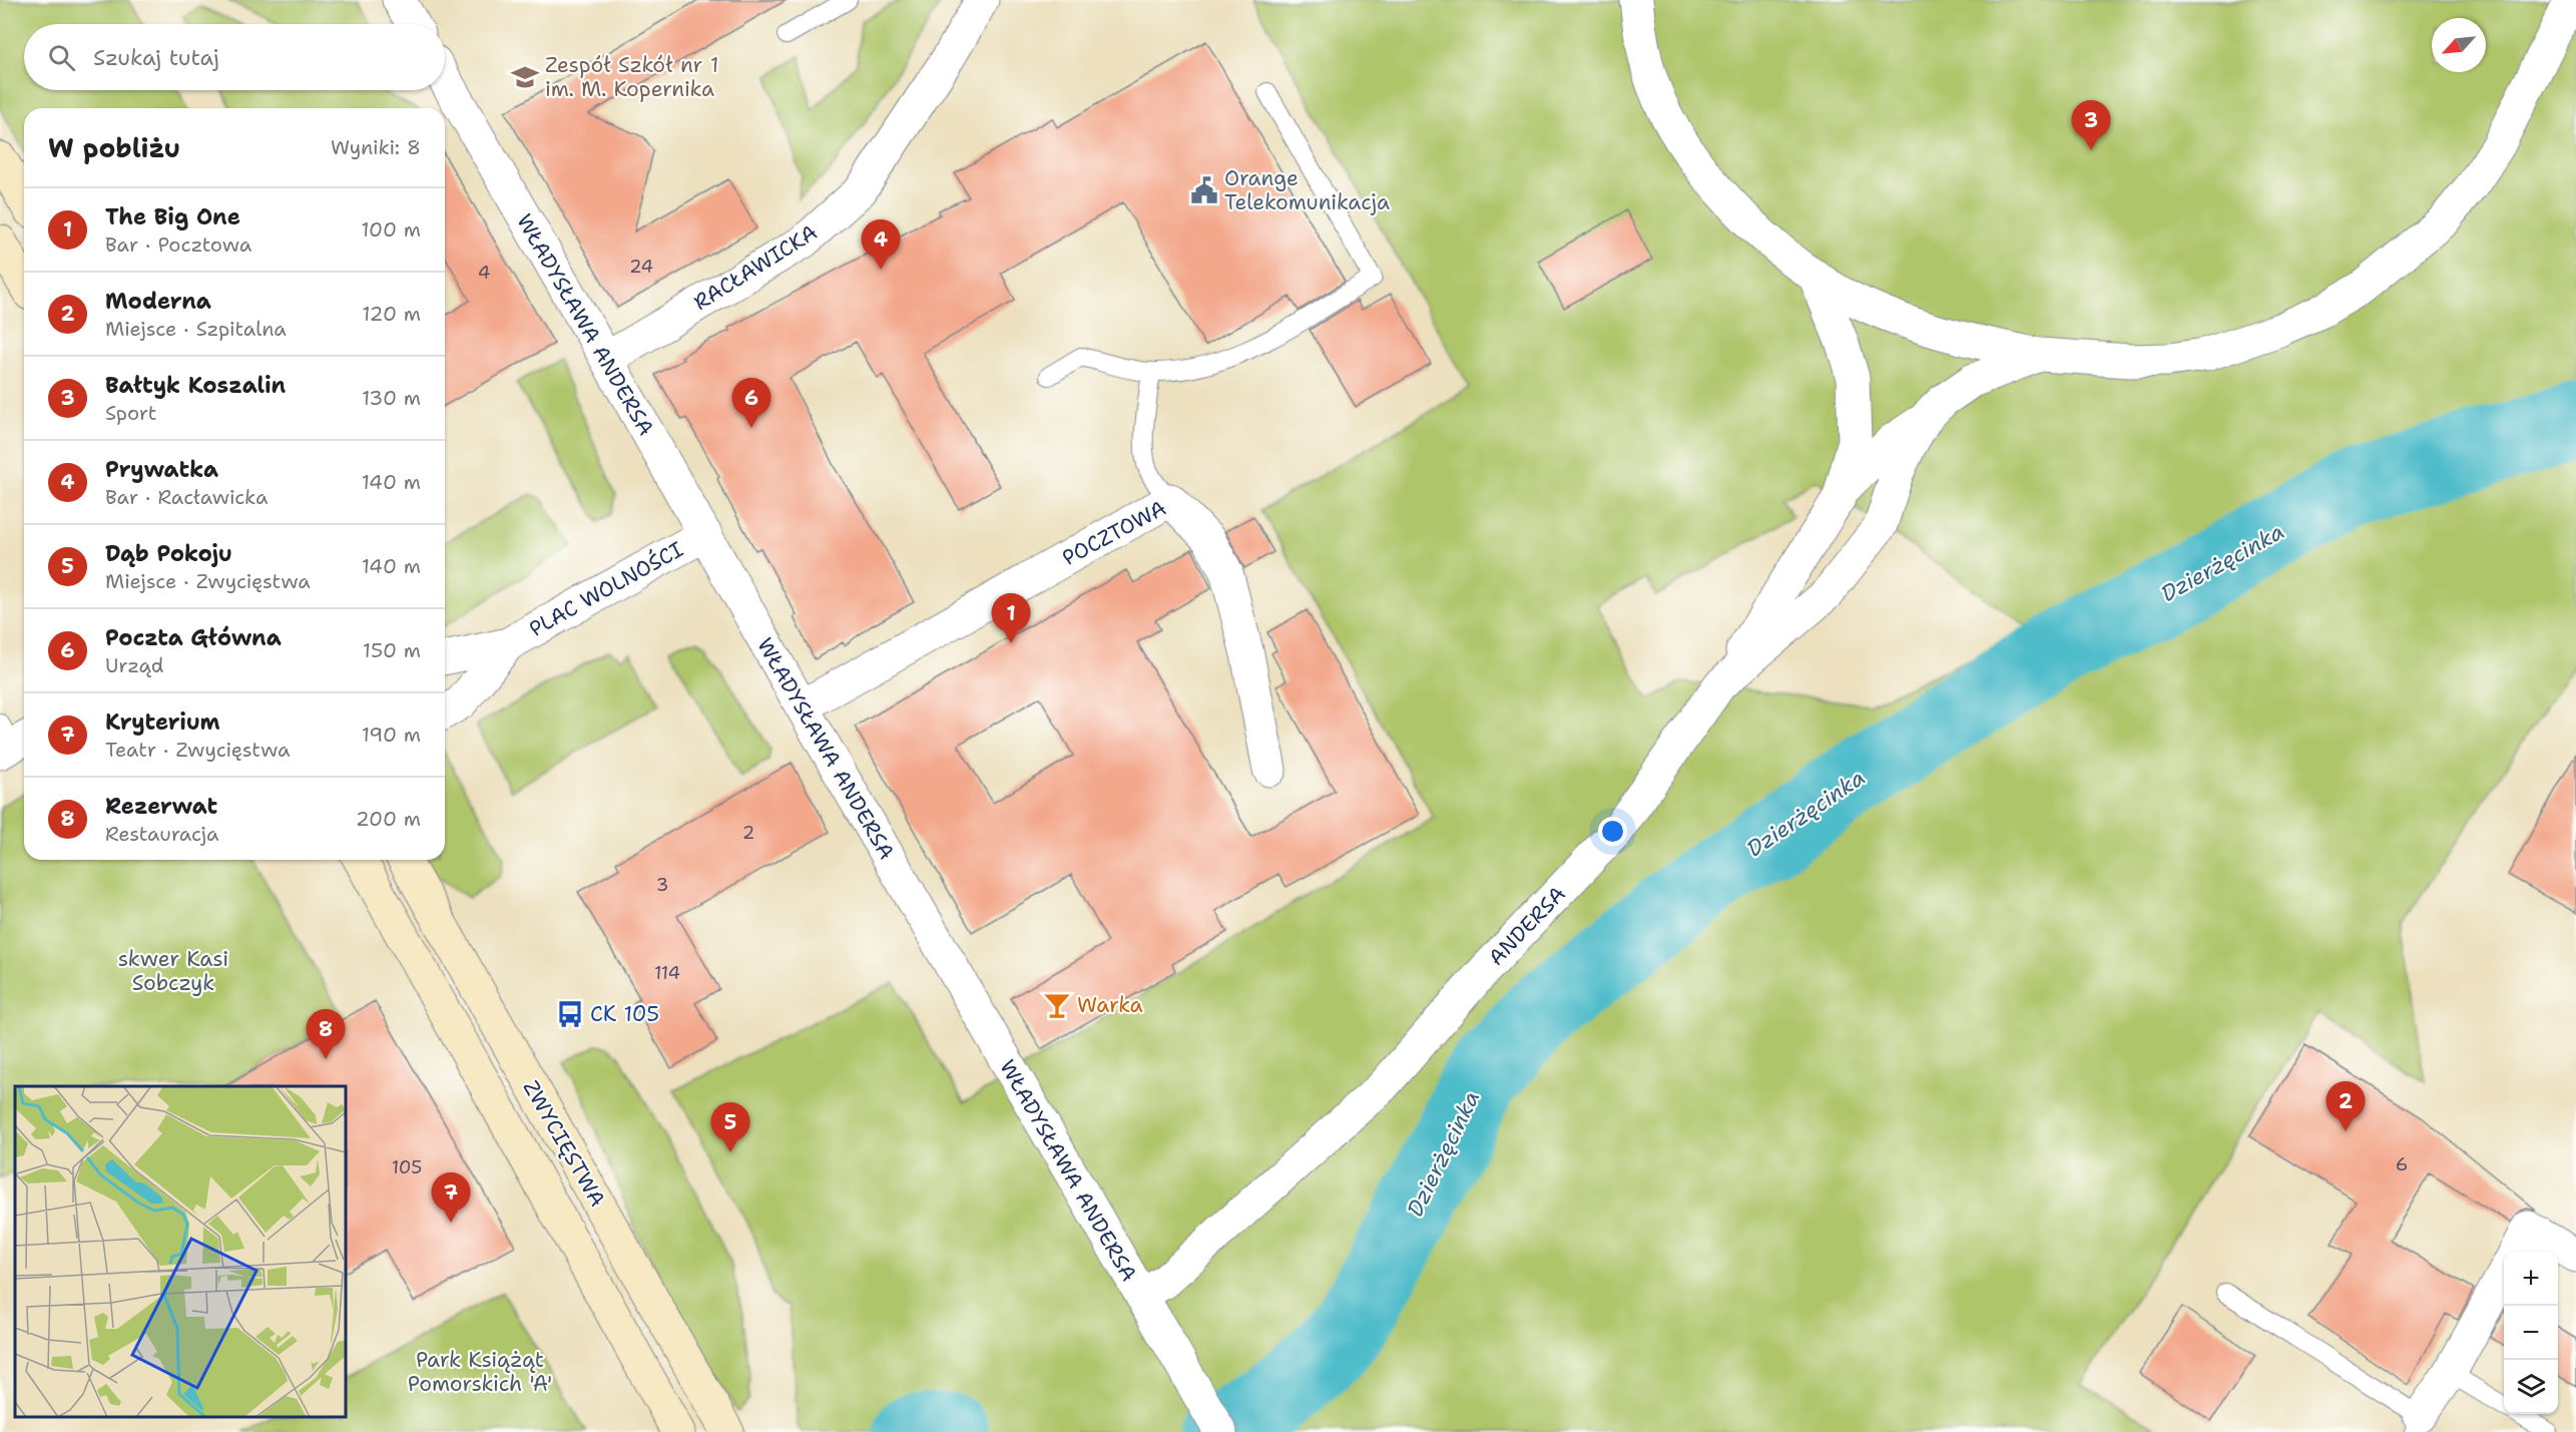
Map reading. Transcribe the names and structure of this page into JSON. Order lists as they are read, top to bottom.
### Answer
{
  "streets": {
    "street": [
      "RACŁAWICKA",
      "WŁADYSŁAWA ANDERSA",
      "POCZTOWA",
      "PLAC WOLNOŚCI",
      "ANDERSA",
      "ZWYCIĘSTWA"
    ]
  },
  "crossings": [
    ["RACŁAWICKA", "WŁADYSŁAWA ANDERSA"],
    ["WŁADYSŁAWA ANDERSA", "POCZTOWA"],
    ["WŁADYSŁAWA ANDERSA", "PLAC WOLNOŚCI"],
    ["WŁADYSŁAWA ANDERSA", "ANDERSA"]
  ],
  "water": ["Dzierżęcinka"],
  "parks": ["skwer Kasi Sobczyk", "Park Książąt Pomorskich 'A'"],
  "places": {
    "school or university": ["Zespół Szkół nr 1 im. M. Kopernika"],
    "public building": ["Orange Telekomunikacja"],
    "bar": ["Warka"],
    "bus stop": ["CK 105"]
  },
  "house_numbers": [
    "24",
    "4",
    "2",
    "3",
    "114",
    "6",
    "105"
  ],
  "north": "bottom left",
  "page": {
    "search": "Szukaj tutaj",
    "pins": [
      "3",
      "4",
      "6",
      "1",
      "8",
      "2",
      "5",
      "7"
    ],
    "heading": ["W pobliżu", "Wyniki: 8"],
    "list": [
      {
        "mark": "1",
        "name": "The Big One",
        "note": "Bar · Pocztowa",
        "value": "100 m"
      },
      {
        "mark": "2",
        "name": "Moderna",
        "note": "Miejsce · Szpitalna",
        "value": "120 m"
      },
      {
        "mark": "3",
        "name": "Bałtyk Koszalin",
        "note": "Sport",
        "value": "130 m"
      },
      {
        "mark": "4",
        "name": "Prywatka",
        "note": "Bar · Racławicka",
        "value": "140 m"
      },
      {
        "mark": "5",
        "name": "Dąb Pokoju",
        "note": "Miejsce · Zwycięstwa",
        "value": "140 m"
      },
      {
        "mark": "6",
        "name": "Poczta Główna",
        "note": "Urząd",
        "value": "150 m"
      },
      {
        "mark": "7",
        "name": "Kryterium",
        "note": "Teatr · Zwycięstwa",
        "value": "190 m"
      },
      {
        "mark": "8",
        "name": "Rezerwat",
        "note": "Restauracja",
        "value": "200 m"
      }
    ],
    "map_buttons": ["+", "−"]
  }
}
